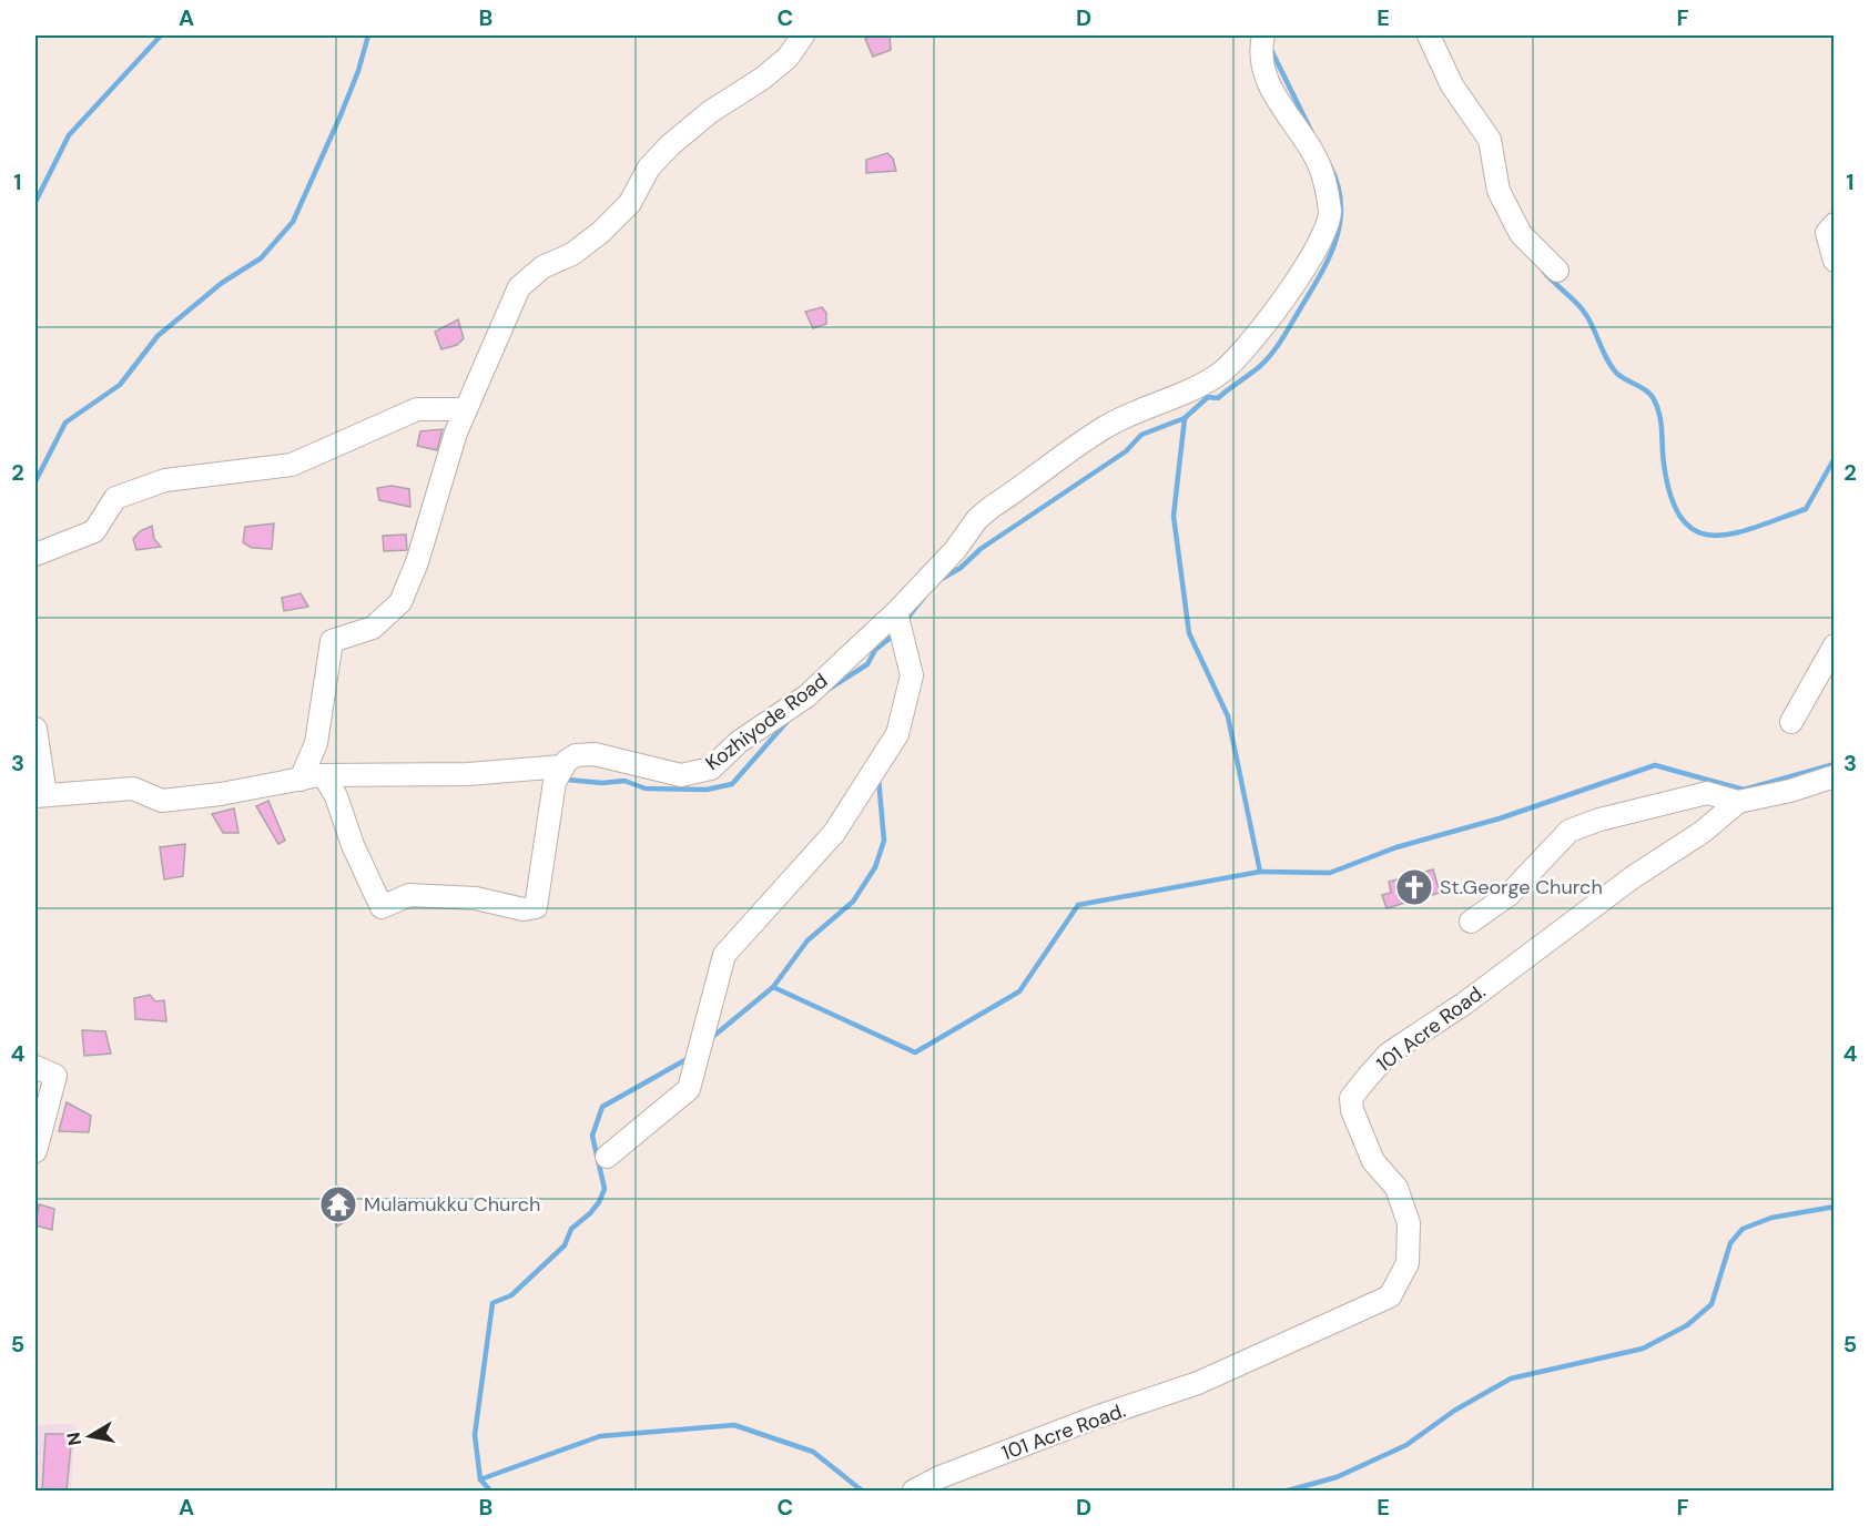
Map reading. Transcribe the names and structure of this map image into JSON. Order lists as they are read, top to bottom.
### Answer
{
  "streets": {
    "street": ["Kozhiyode Road", "101 Acre Road."]
  },
  "places": {
    "church": ["St.George Church"],
    "temple": ["Mulamukku Church"]
  },
  "north": "left",
  "grid": {
    "columns": [
      "A",
      "B",
      "C",
      "D",
      "E",
      "F"
    ],
    "rows": [
      "1",
      "2",
      "3",
      "4",
      "5"
    ]
  }
}
